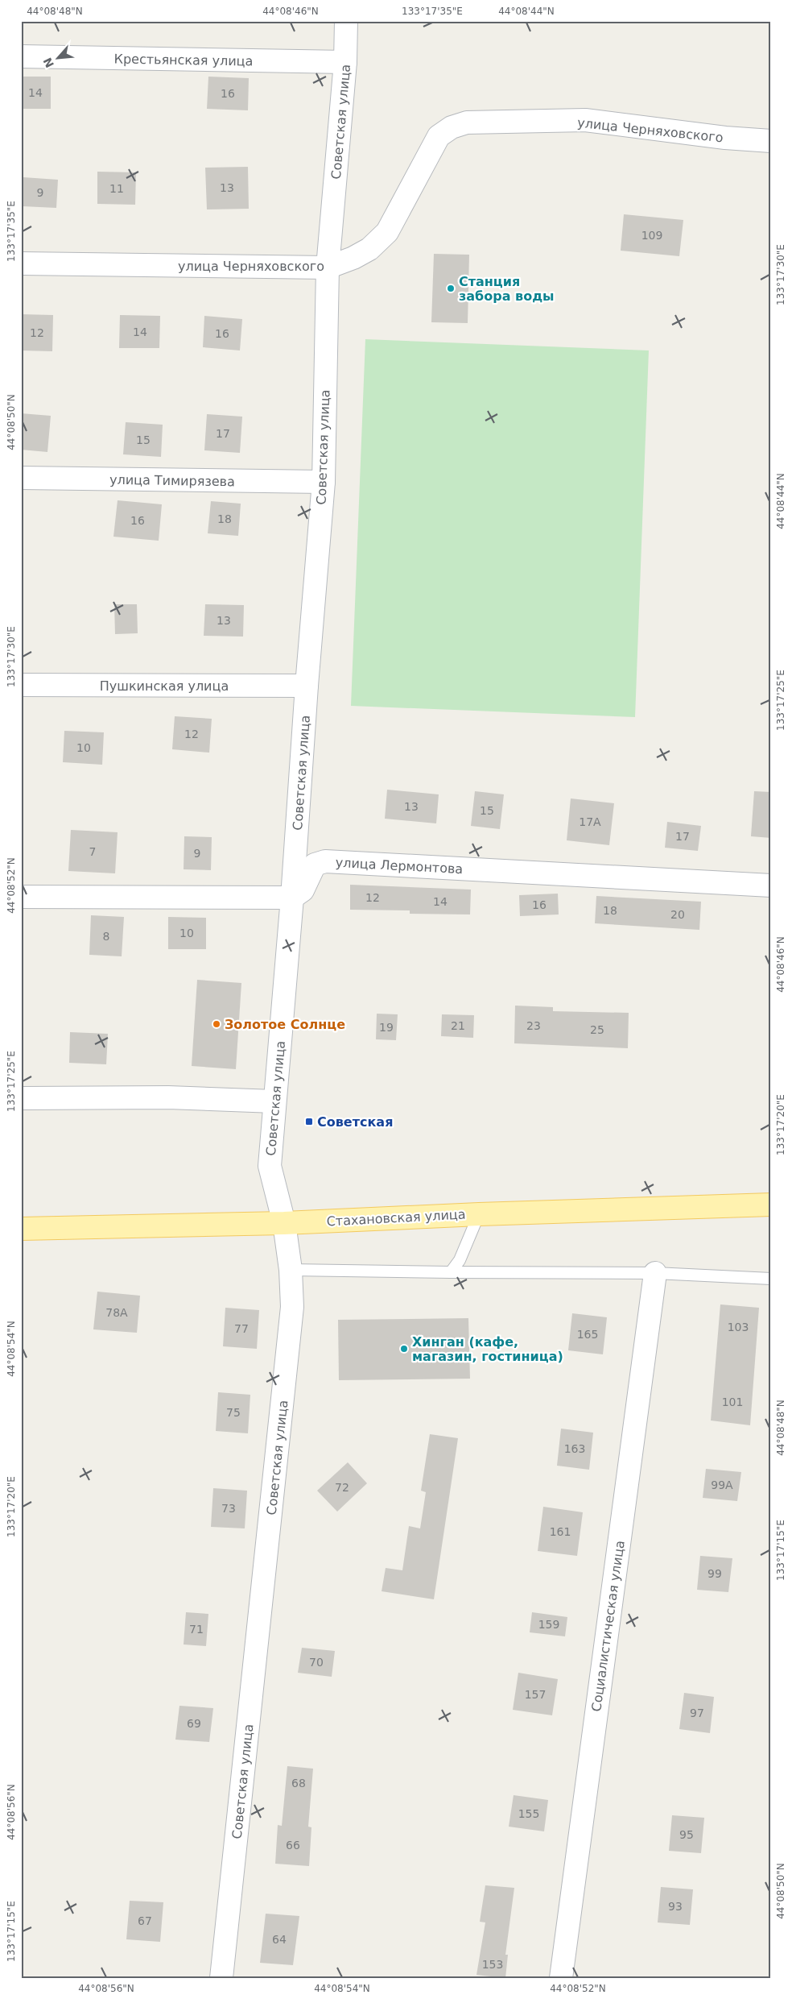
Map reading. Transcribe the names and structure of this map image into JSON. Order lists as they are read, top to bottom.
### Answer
{
  "streets": {
    "main road": ["Стахановская улица"],
    "street": [
      "Крестьянская улица",
      "Советская улица",
      "улица Черняховского",
      "улица Тимирязева",
      "Пушкинская улица",
      "улица Лермонтова",
      "Социалистическая улица"
    ]
  },
  "crossings": [
    ["Крестьянская улица", "Советская улица"],
    ["Советская улица", "улица Черняховского"],
    ["Советская улица", "улица Тимирязева"],
    ["Советская улица", "Пушкинская улица"],
    ["Советская улица", "улица Лермонтова"],
    ["Советская улица", "Стахановская улица"]
  ],
  "places": {
    "other": ["Станция забора воды", "Золотое Солнце", "Хинган (кафе, магазин, гостиница)"],
    "transit": ["Советская"]
  },
  "house_numbers": [
    "14",
    "16",
    "13",
    "11",
    "9",
    "109",
    "14",
    "12",
    "16",
    "17",
    "15",
    "18",
    "16",
    "13",
    "12",
    "10",
    "13",
    "15",
    "17А",
    "17",
    "7",
    "9",
    "12",
    "14",
    "16",
    "18",
    "20",
    "10",
    "8",
    "21",
    "23",
    "19",
    "25",
    "78А",
    "103",
    "77",
    "165",
    "101",
    "75",
    "163",
    "99А",
    "72",
    "73",
    "161",
    "99",
    "159",
    "71",
    "70",
    "157",
    "97",
    "69",
    "68",
    "155",
    "95",
    "66",
    "93",
    "67",
    "64",
    "153"
  ],
  "north": "bottom left",
  "coordinates": [
    "44°08'48\"N",
    "44°08'46\"N",
    "133°17'35\"E",
    "44°08'44\"N",
    "133°17'30\"E",
    "44°08'50\"N",
    "133°17'25\"E",
    "44°08'52\"N",
    "133°17'20\"E",
    "44°08'54\"N",
    "133°17'15\"E",
    "44°08'56\"N"
  ]
}
